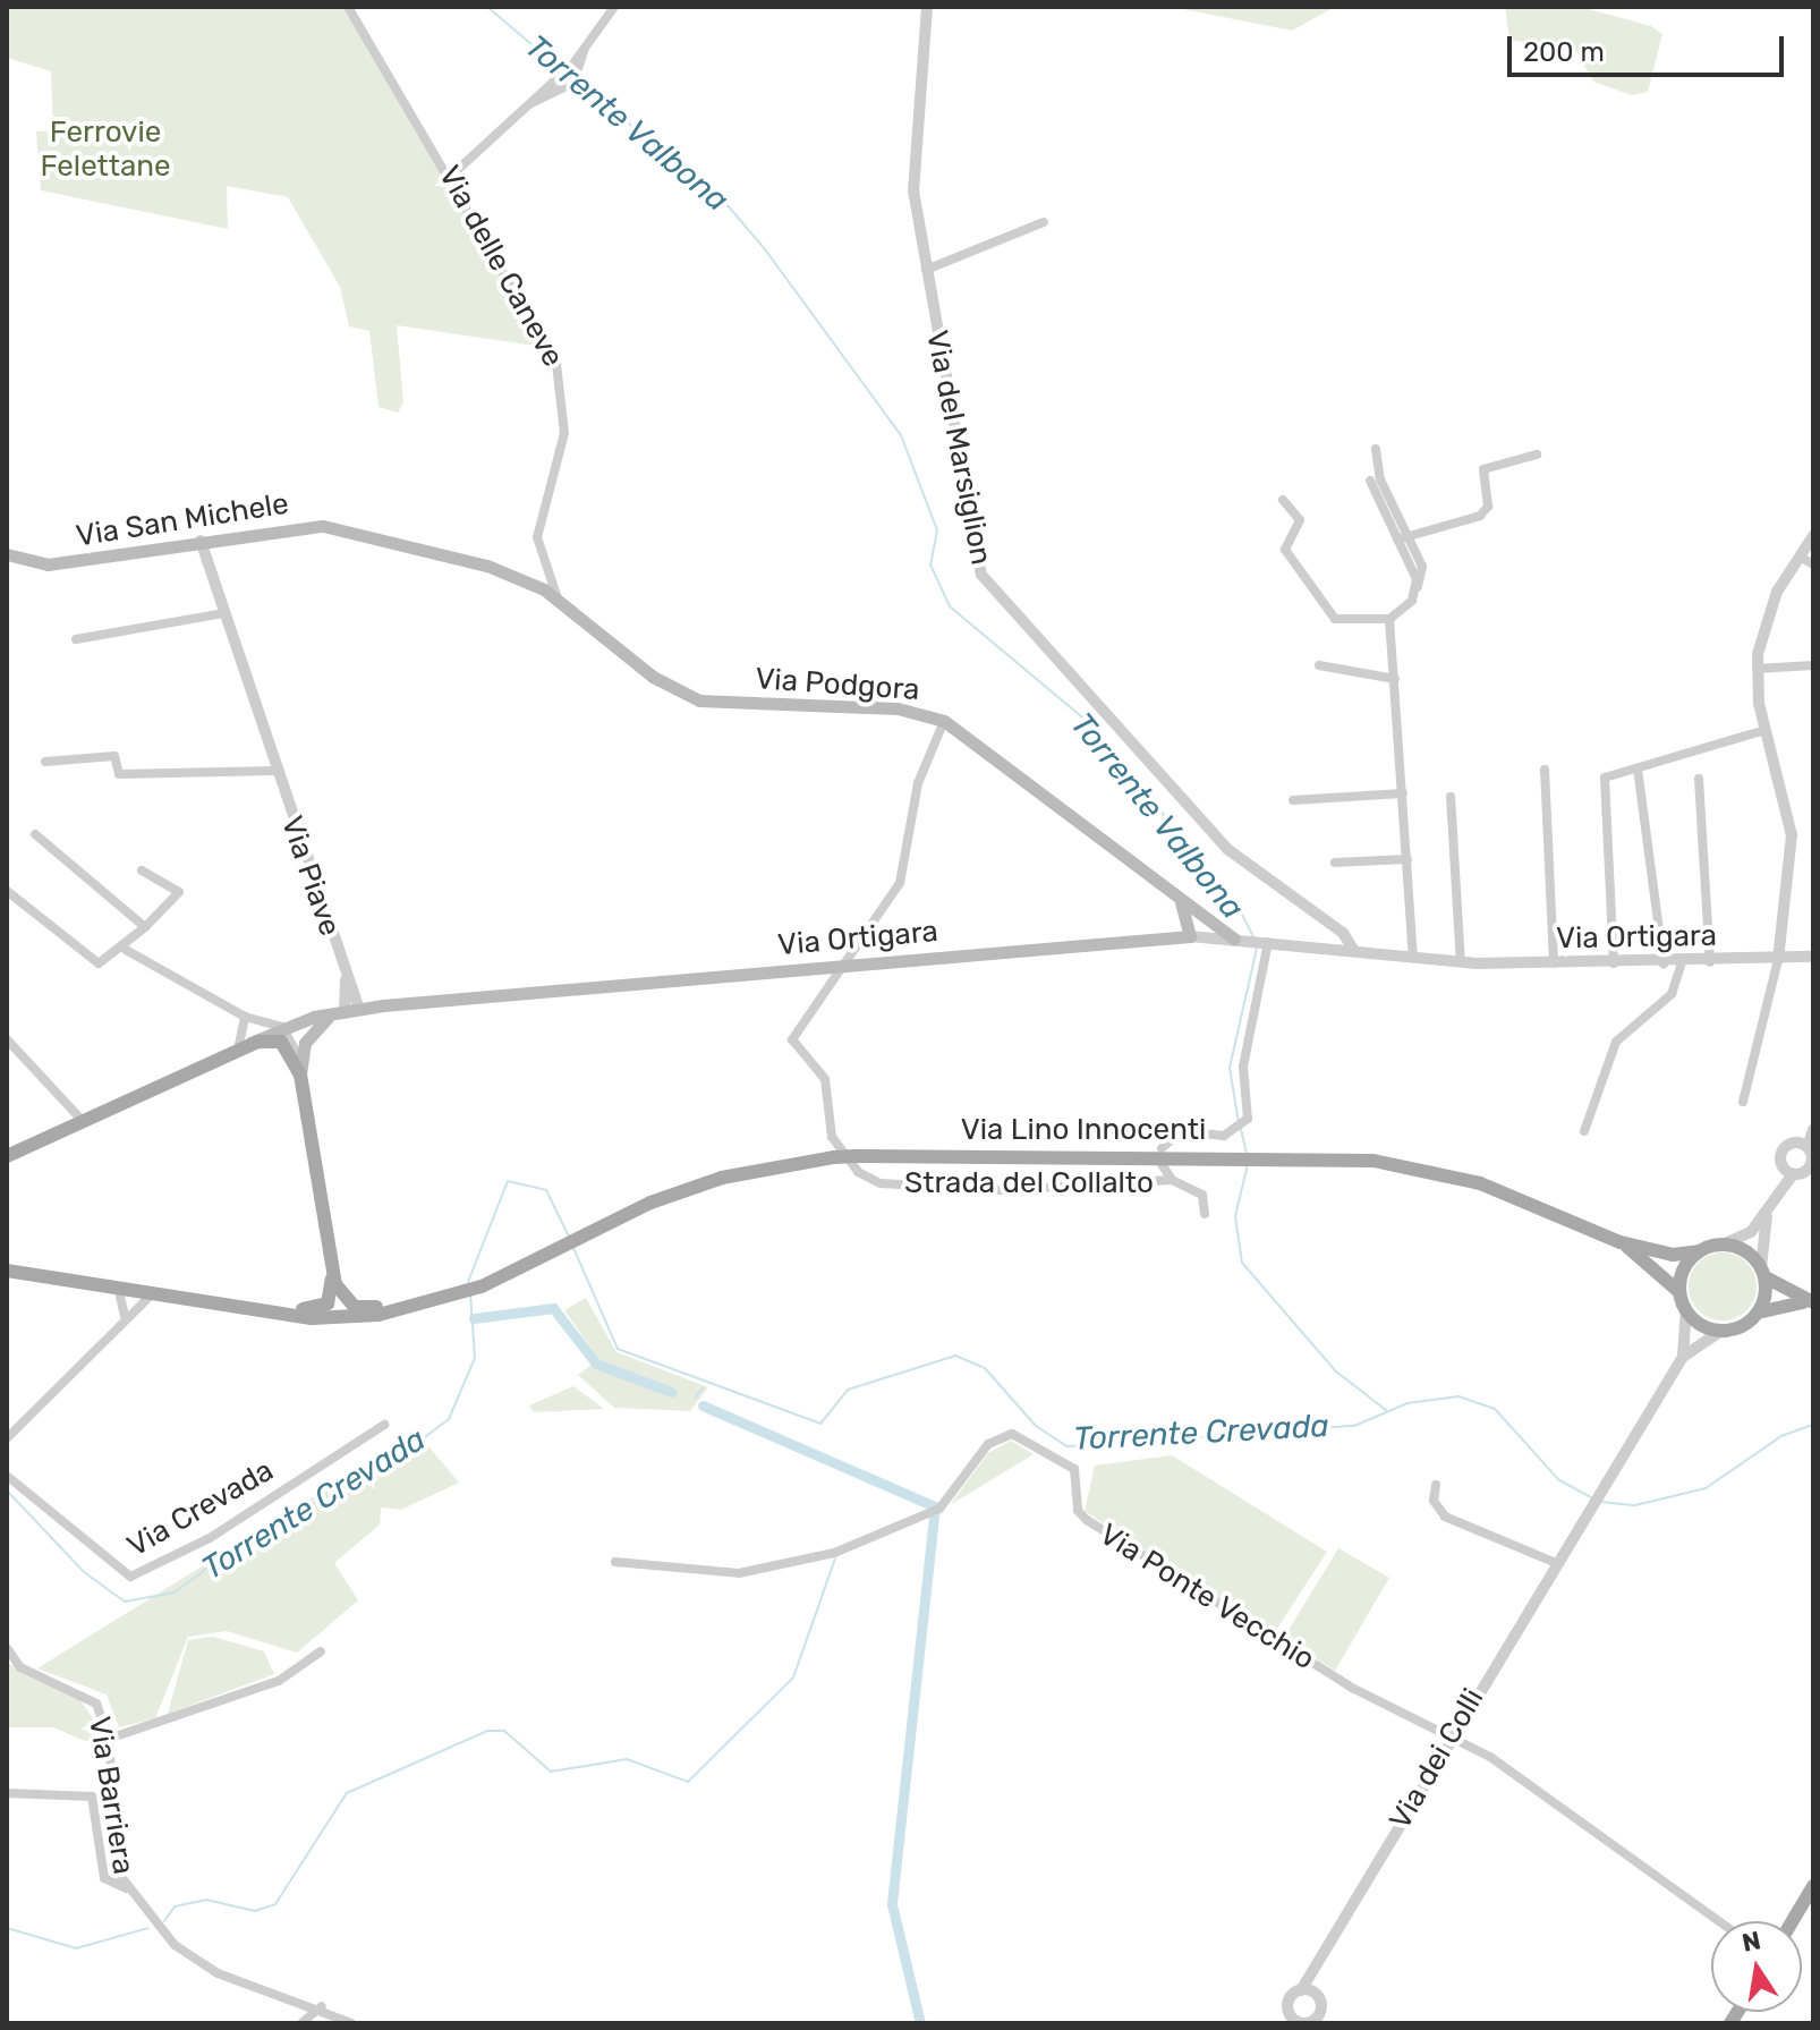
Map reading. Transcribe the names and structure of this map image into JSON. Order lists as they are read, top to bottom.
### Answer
{
  "streets": {
    "main road": [
      "Via San Michele",
      "Via Podgora",
      "Via Ortigara",
      "Via Lino Innocenti"
    ],
    "street": [
      "Via delle Caneve",
      "Via del Marsiglion",
      "Via Piave",
      "Strada del Collalto",
      "Via Crevada",
      "Via Ponte Vecchio",
      "Via dei Colli",
      "Via Barriera"
    ]
  },
  "crossings": [
    ["Via delle Caneve", "Via San Michele"],
    ["Via del Marsiglion", "Via Ortigara"],
    ["Via San Michele", "Via Podgora"],
    ["Via San Michele", "Via Piave"],
    ["Via Podgora", "Via Ortigara"],
    ["Via Podgora", "Strada del Collalto"],
    ["Via Piave", "Via Ortigara"],
    ["Via Ortigara", "Strada del Collalto"],
    ["Via Ponte Vecchio", "Via dei Colli"]
  ],
  "water": ["Torrente Valbona", "Torrente Crevada"],
  "parks": ["Ferrovie Felettane"],
  "scale_bar": "200 m",
  "north": "top"
}
